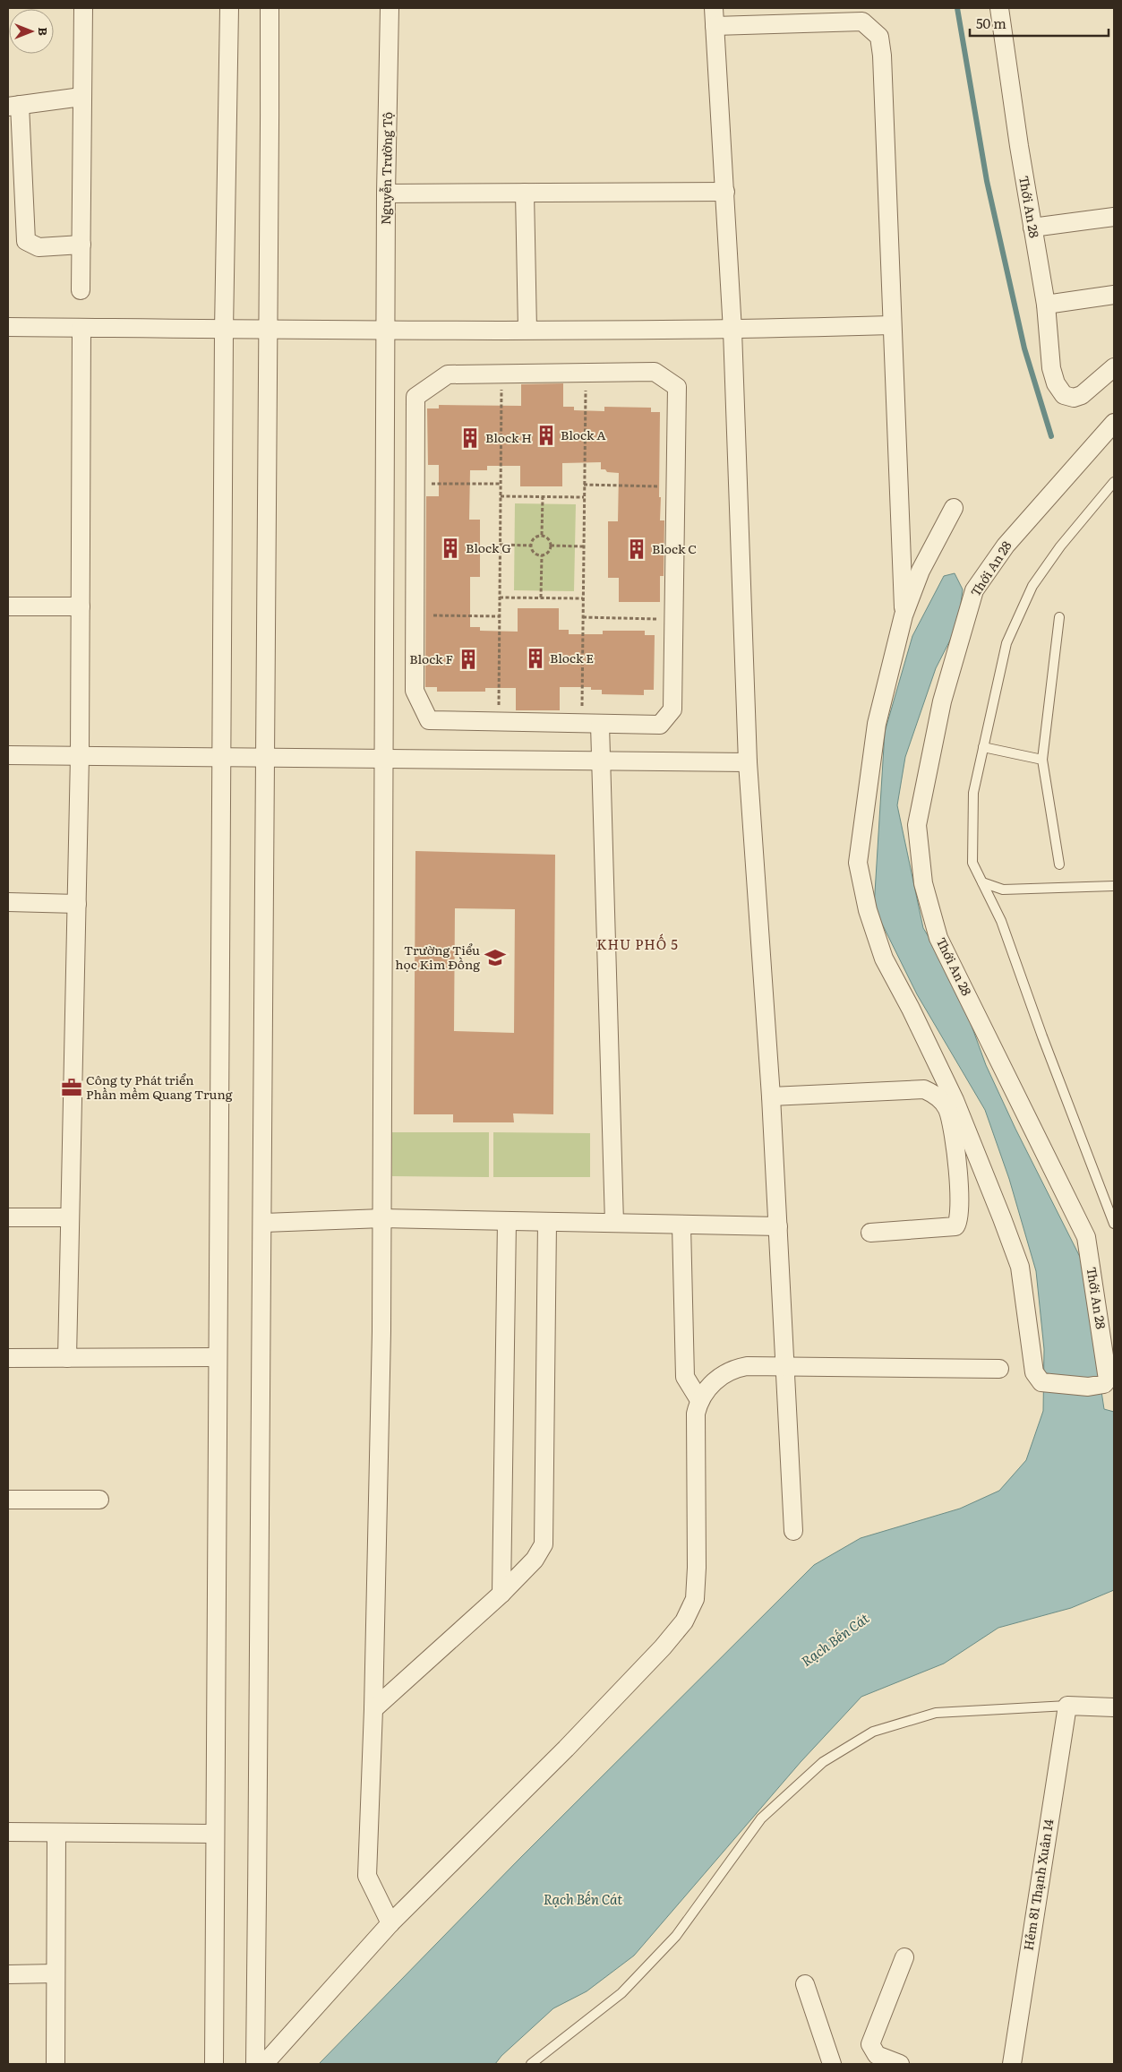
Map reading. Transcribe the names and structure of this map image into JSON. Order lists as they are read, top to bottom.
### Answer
{
  "streets": {
    "street": ["Nguyễn Trường Tộ", "Thới An 28", "Hẻm 81 Thạnh Xuân 14"]
  },
  "districts": ["KHU PHỐ 5"],
  "water": ["Rạch Bến Cát"],
  "places": {
    "building": [
      "Block A",
      "Block H",
      "Block G",
      "Block C",
      "Block E",
      "Block F"
    ],
    "school or university": ["Trường Tiểu học Kim Đồng"],
    "office": ["Công ty Phát triển Phần mềm Quang Trung"]
  },
  "scale_bar": "50 m",
  "north": "right"
}
